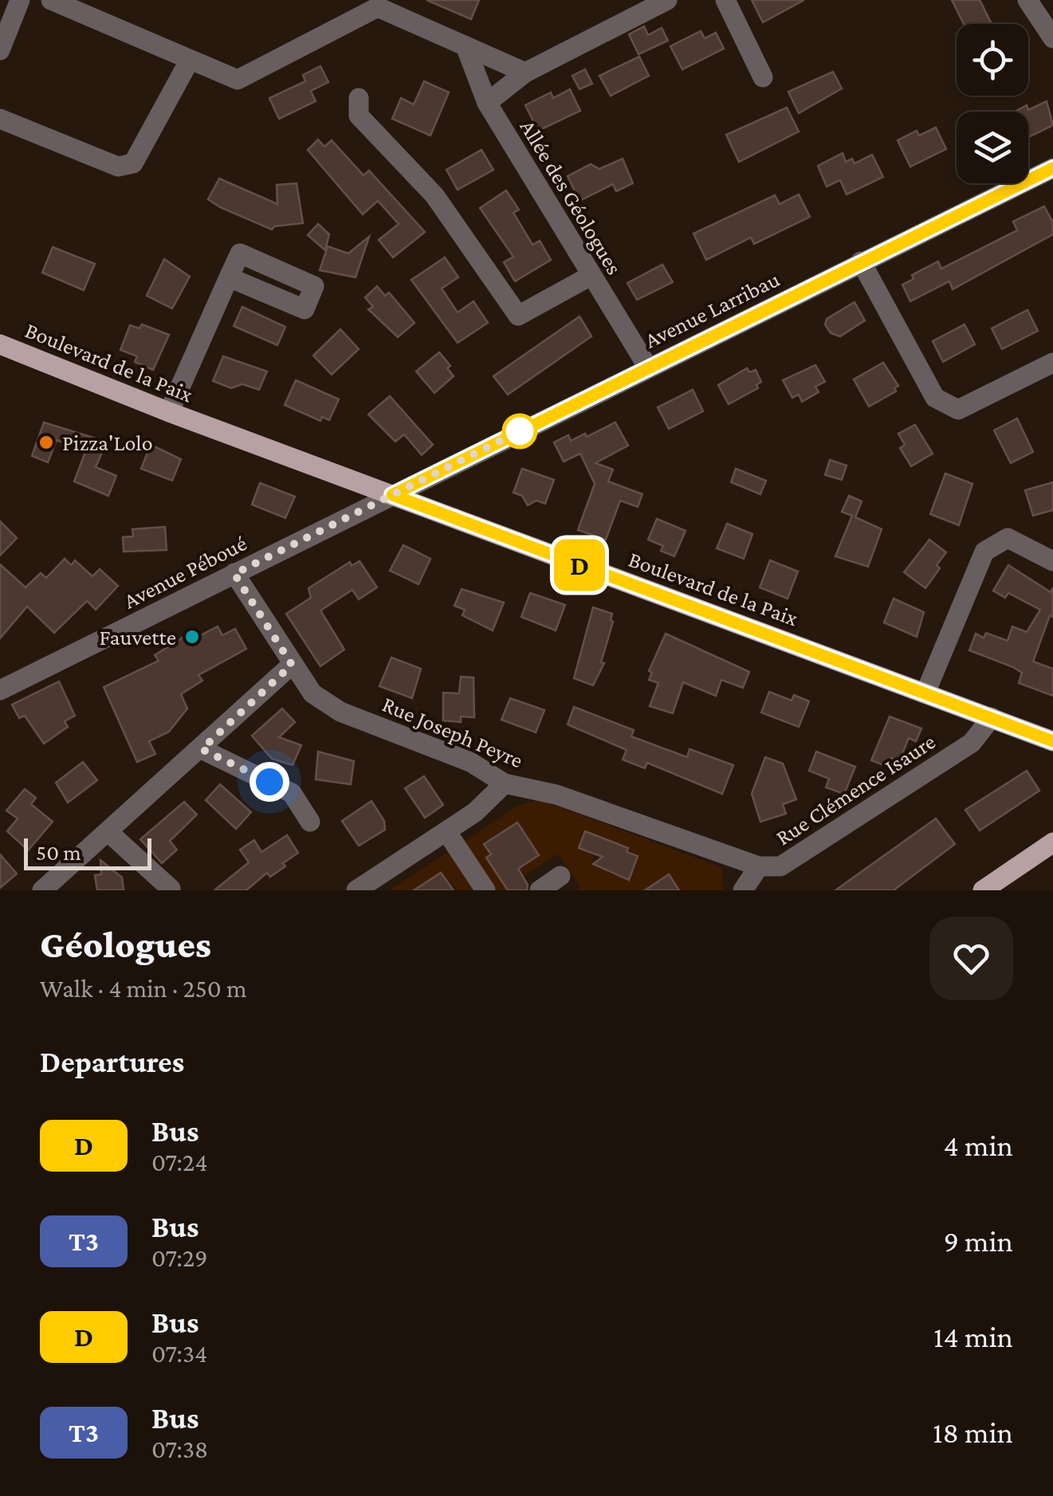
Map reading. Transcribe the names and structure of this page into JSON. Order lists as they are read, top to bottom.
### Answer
{
  "streets": {
    "main road": ["Boulevard de la Paix"],
    "street": [
      "Allée des Géologues",
      "Avenue Larribau",
      "Avenue Péboué",
      "Rue Joseph Peyre",
      "Rue Clémence Isaure"
    ]
  },
  "crossings": [
    ["Allée des Géologues", "Avenue Larribau"],
    ["Avenue Larribau", "Boulevard de la Paix"],
    ["Avenue Larribau", "Avenue Péboué"],
    ["Boulevard de la Paix", "Avenue Péboué"],
    ["Boulevard de la Paix", "Rue Clémence Isaure"],
    ["Avenue Péboué", "Rue Joseph Peyre"],
    ["Rue Joseph Peyre", "Rue Clémence Isaure"]
  ],
  "places": ["Pizza'Lolo", "Fauvette"],
  "lines": ["bus line D"],
  "scale_bar": "50 m",
  "page": {
    "on_map": "D",
    "scale": "50 m",
    "heading": [
      ["Géologues", "Walk · 4 min · 250 m"],
      "Departures"
    ],
    "list": [
      {
        "mark": "D",
        "name": "Bus",
        "note": "07:24",
        "value": "4 min"
      },
      {
        "mark": "T3",
        "name": "Bus",
        "note": "07:29",
        "value": "9 min"
      },
      {
        "mark": "D",
        "name": "Bus",
        "note": "07:34",
        "value": "14 min"
      },
      {
        "mark": "T3",
        "name": "Bus",
        "note": "07:38",
        "value": "18 min"
      }
    ]
  }
}
